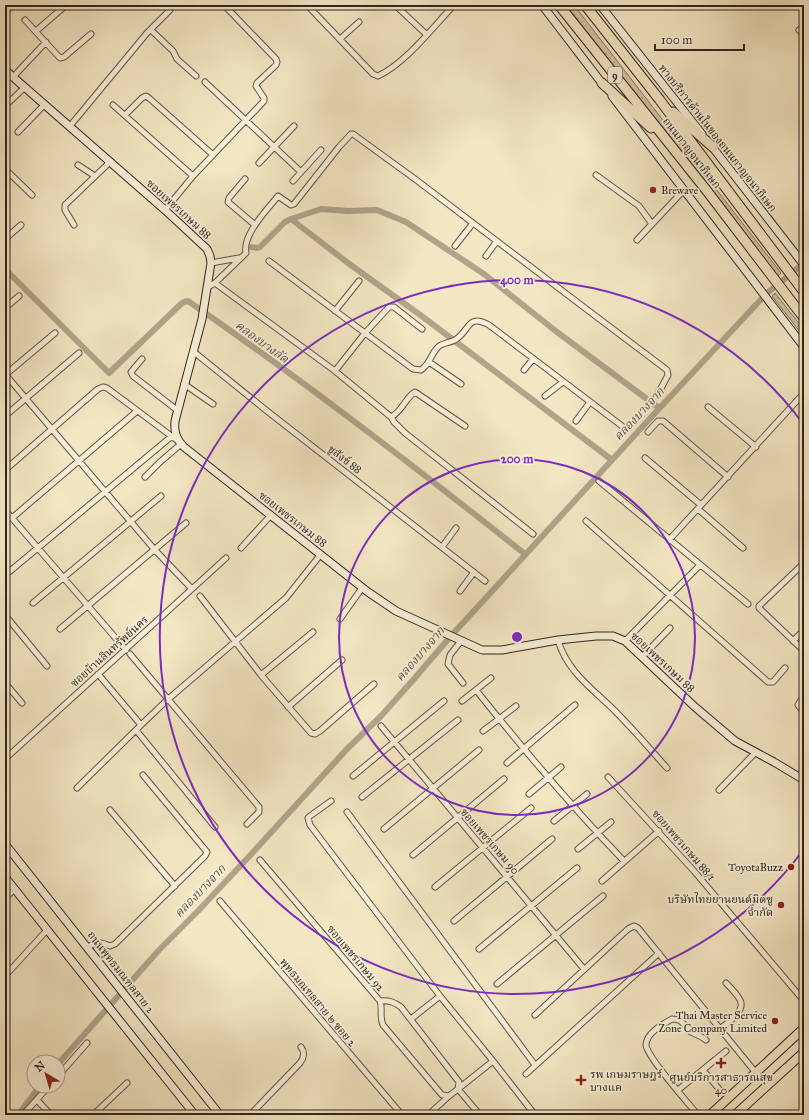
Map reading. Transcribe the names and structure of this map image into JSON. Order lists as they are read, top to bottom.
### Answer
{
  "streets": {
    "highway": ["9", "ถนนกาญจนาภิเษก"],
    "main road": ["ทางบริการด้านในของถนนกาญจนาภิเษก", "ซอยเพชรเกษม 88", "ถนนพุทธมณฑลสาย 2"],
    "street": [
      "ชูสังข์ 88",
      "ซอยบ้านสินทรัพย์นคร",
      "ซอยเพชรเกษม 90",
      "ซอยเพชรเกษม 88/1",
      "ซอยเพชรเกษม 92",
      "พุทธมณฑลสาย ๒ ซอย 2"
    ]
  },
  "water": ["คลองบางลัด", "คลองบางจาก"],
  "places": {
    "other": [
      "Brewave",
      "ToyotaBuzz",
      "บริษัทไทยยานยนต์มิตซู จำกัด",
      "Thai Master Service Zone Company Limited"
    ],
    "health": ["ศูนย์บริการสาธารณสุข 40", "รพ เกษมราษฎร์ บางแค"]
  },
  "scale_bar": "100 m",
  "north": "top left",
  "rings": ["400 m", "200 m"]
}
